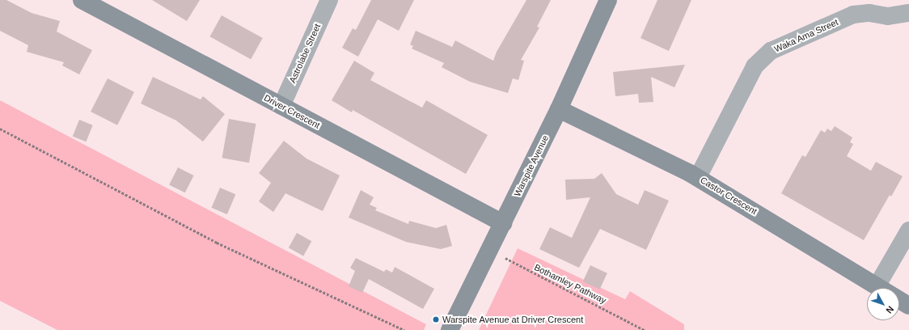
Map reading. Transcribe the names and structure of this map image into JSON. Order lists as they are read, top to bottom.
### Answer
{
  "streets": {
    "street": [
      "Waka Ama Street",
      "Astrolabe Street",
      "Driver Crescent",
      "Warspite Avenue",
      "Castor Crescent"
    ],
    "path": ["Bothamley Pathway"]
  },
  "crossings": [
    ["Waka Ama Street", "Castor Crescent"],
    ["Astrolabe Street", "Driver Crescent"],
    ["Driver Crescent", "Warspite Avenue"],
    ["Warspite Avenue", "Castor Crescent"],
    ["Warspite Avenue", "Bothamley Pathway"]
  ],
  "places": ["Warspite Avenue at Driver Crescent"],
  "north": "bottom right"
}
